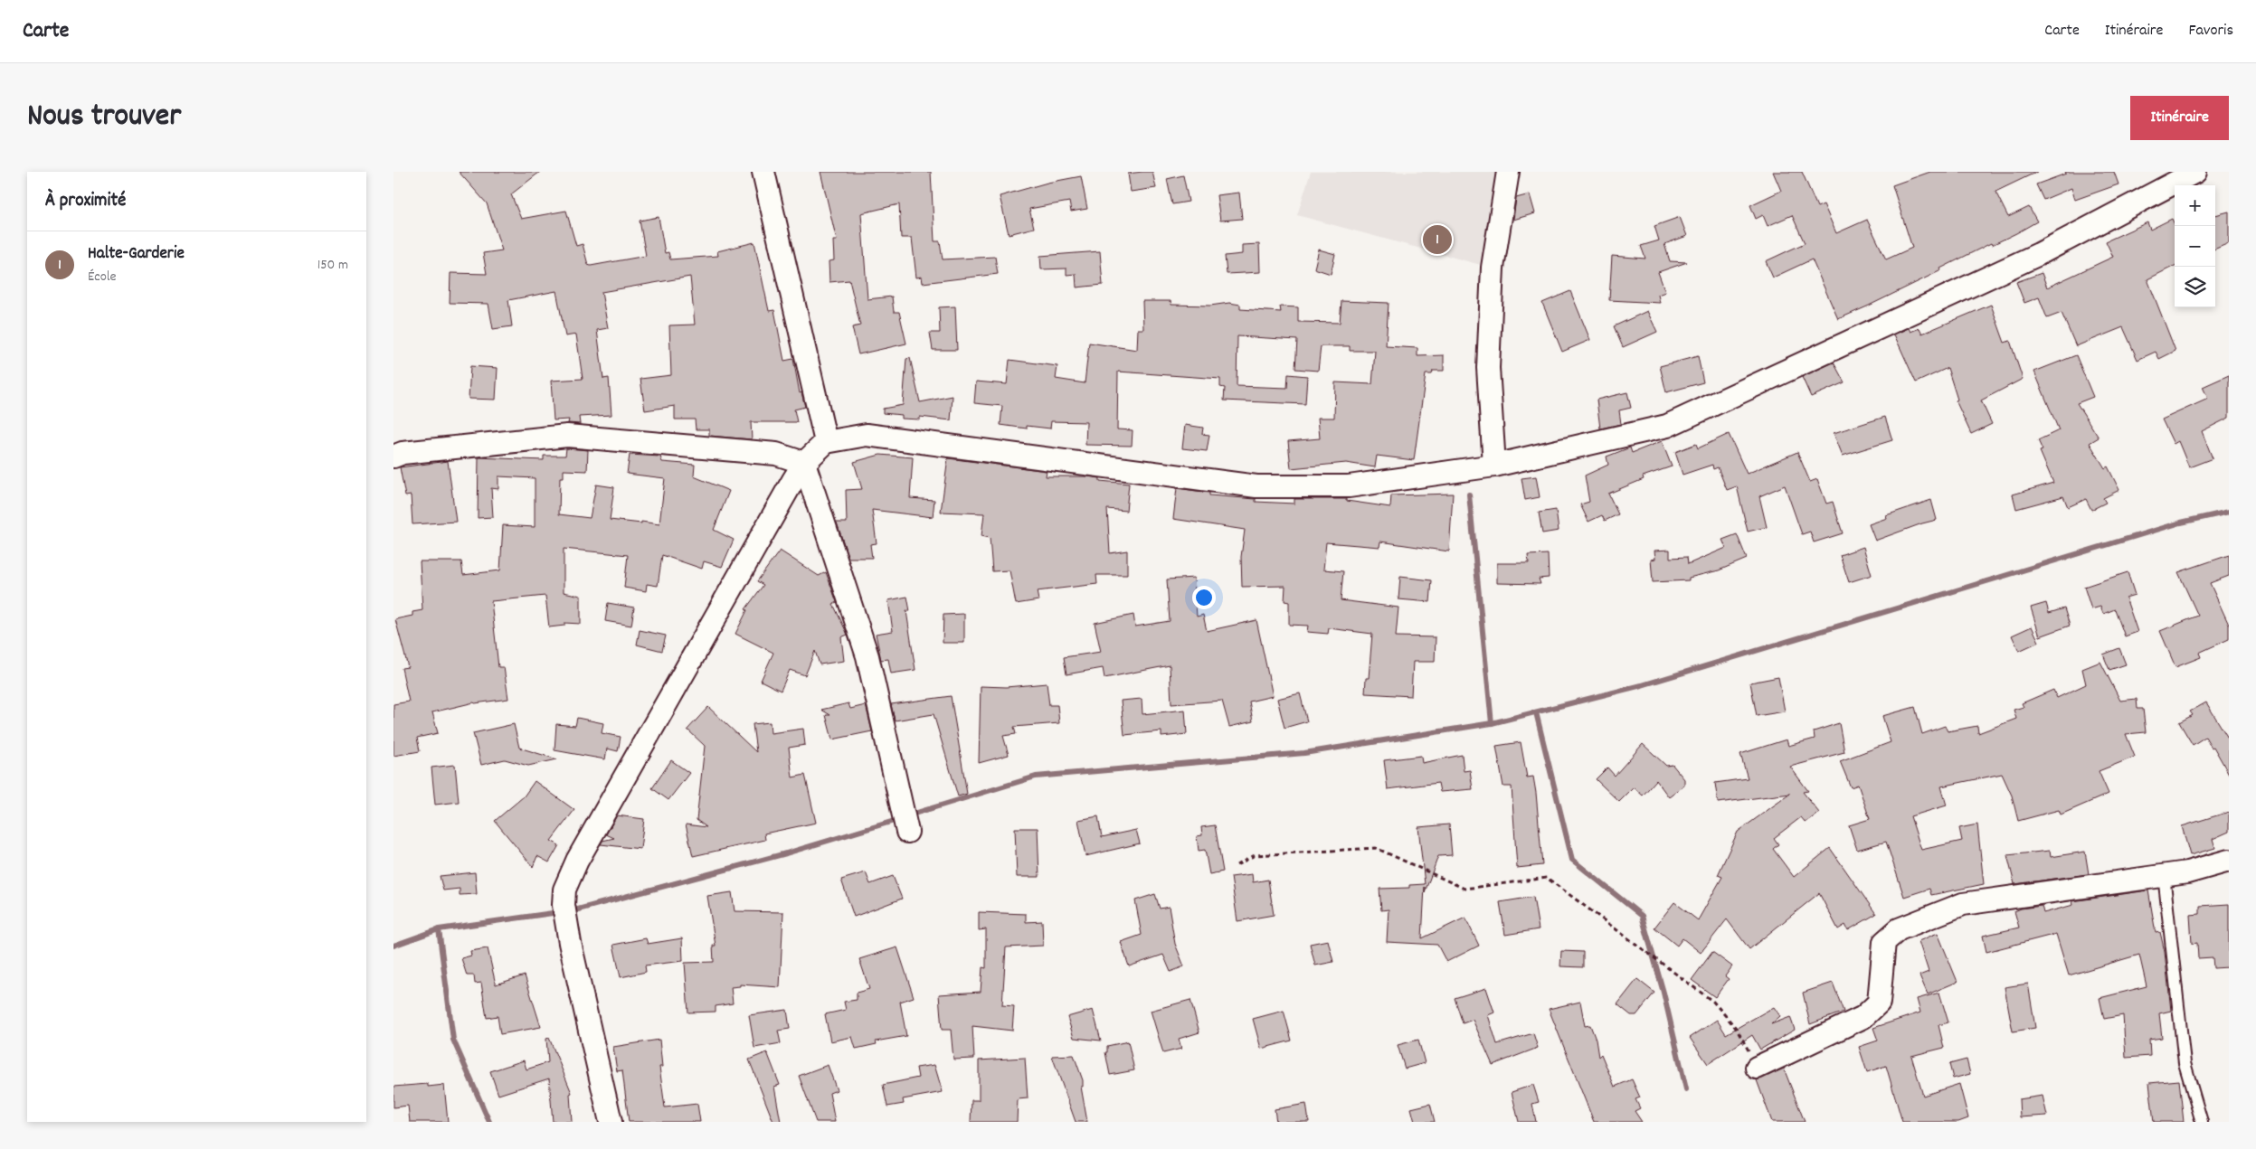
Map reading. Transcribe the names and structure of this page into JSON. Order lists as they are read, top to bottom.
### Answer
{
  "page": {
    "header": "Carte",
    "nav": ["Carte", "Itinéraire", "Favoris"],
    "title": "Nous trouver",
    "buttons": "Itinéraire",
    "heading": "À proximité",
    "map_buttons": ["+", "−"],
    "pins": "1",
    "list": [
      {
        "mark": "1",
        "name": "Halte-Garderie",
        "note": "École",
        "value": "150 m"
      }
    ]
  }
}
